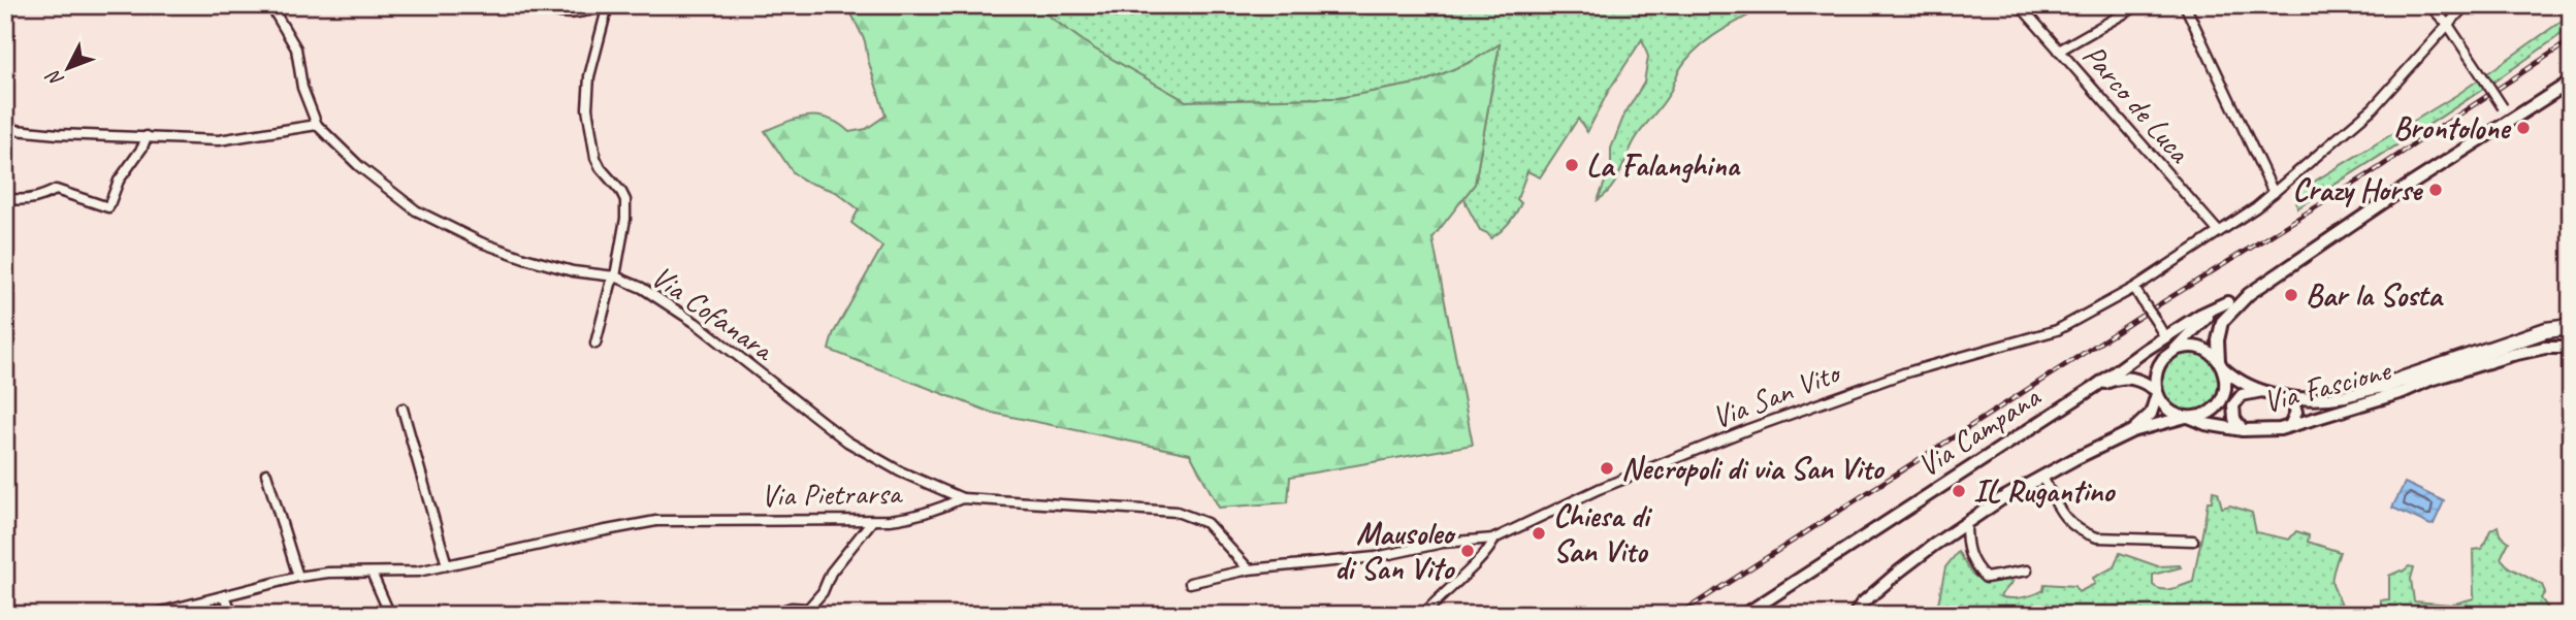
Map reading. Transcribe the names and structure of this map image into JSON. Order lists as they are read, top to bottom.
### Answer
{
  "streets": {
    "main road": ["Via Fascione", "Via Campana"],
    "street": [
      "Parco de Luca",
      "Via Cofanara",
      "Via San Vito",
      "Via Pietrarsa"
    ]
  },
  "crossings": [
    ["Parco de Luca", "Via San Vito"],
    ["Via Cofanara", "Via Pietrarsa"],
    ["Via Fascione", "Via Campana"]
  ],
  "places": [
    "Brontolone",
    "La Falanghina",
    "Crazy Horse",
    "Bar la Sosta",
    "Necropoli di via San Vito",
    "IL Rugantino",
    "Chiesa di San Vito",
    "Mausoleo di San Vito"
  ],
  "north": "bottom left"
}
